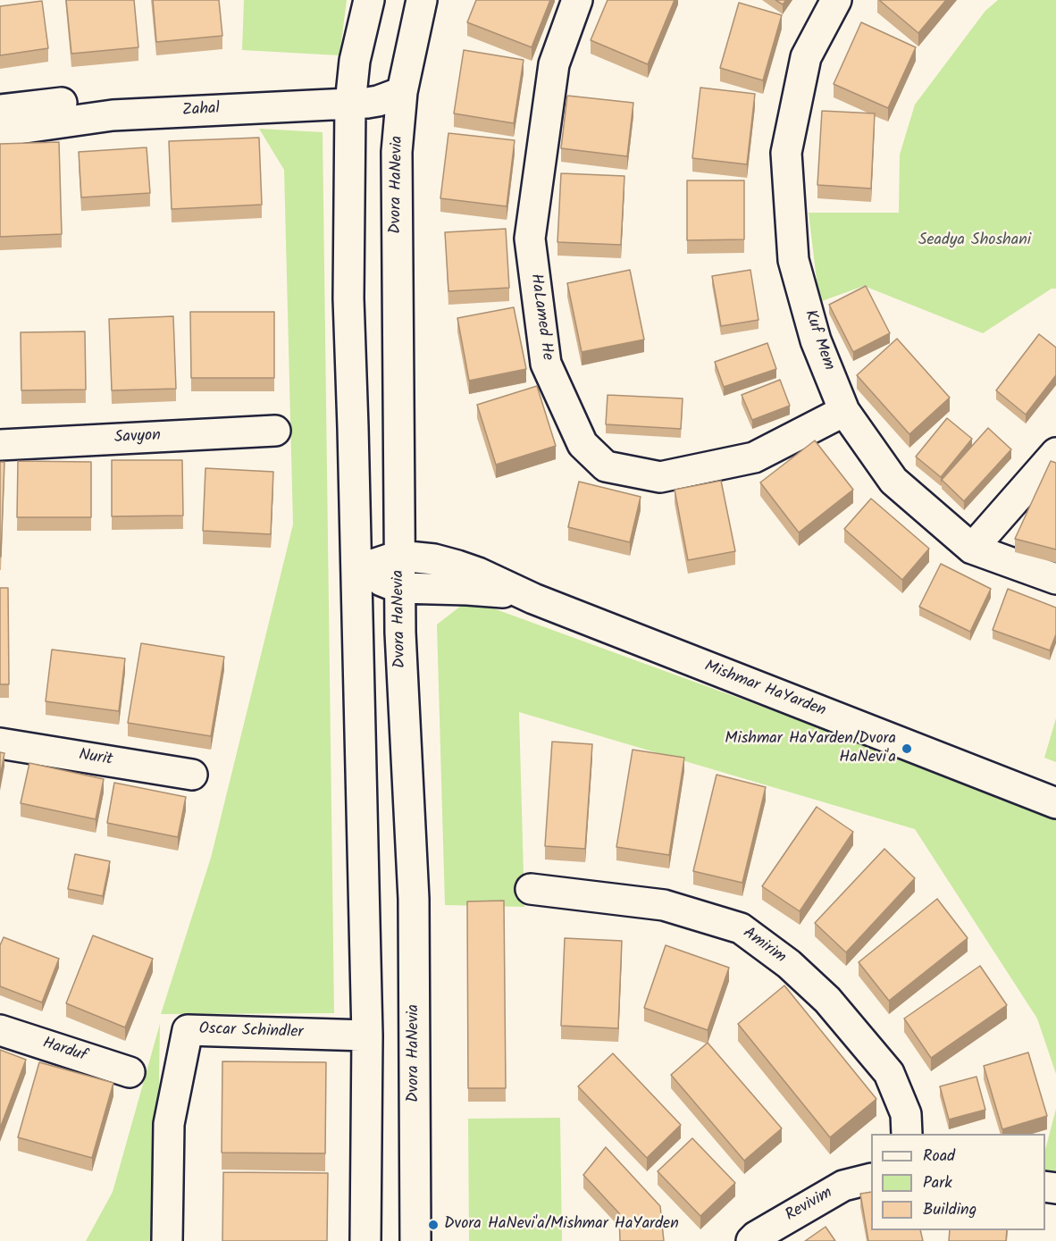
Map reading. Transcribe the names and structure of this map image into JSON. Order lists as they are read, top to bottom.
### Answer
{
  "streets": {
    "street": [
      "Zahal",
      "Dvora HaNevia",
      "HaLamed He",
      "Kuf Mem",
      "Savyon",
      "Mishmar HaYarden",
      "Nurit",
      "Amirim",
      "Oscar Schindler",
      "Harduf",
      "Revivim"
    ]
  },
  "crossings": [
    ["Zahal", "Dvora HaNevia"],
    ["Dvora HaNevia", "Mishmar HaYarden"],
    ["HaLamed He", "Kuf Mem"]
  ],
  "parks": ["Seadya Shoshani"],
  "places": ["Mishmar HaYarden/Dvora HaNevi'a", "Dvora HaNevi'a/Mishmar HaYarden"],
  "legend": ["Road", "Park", "Building"]
}
